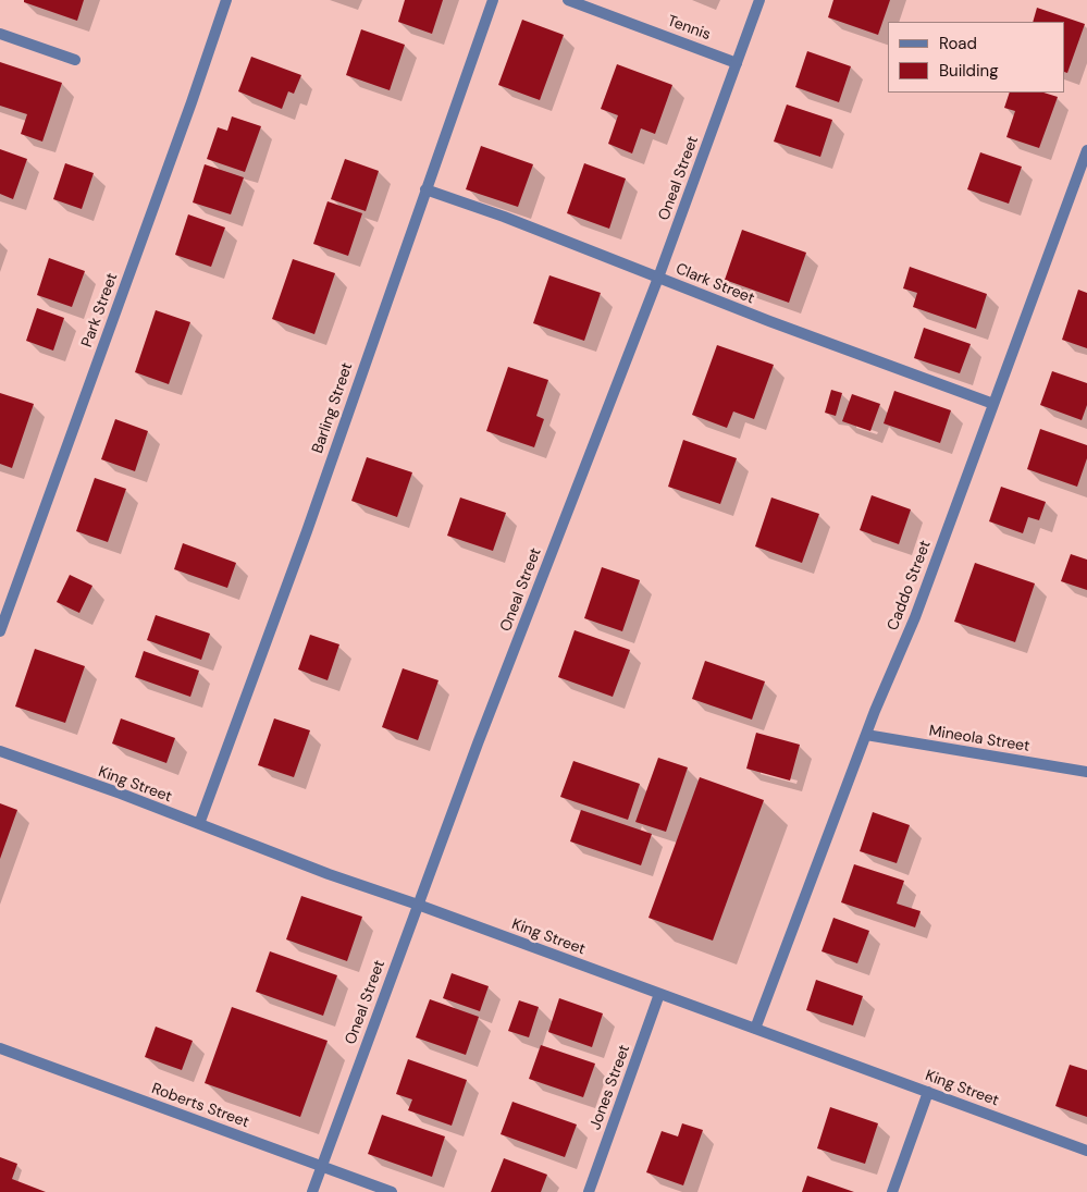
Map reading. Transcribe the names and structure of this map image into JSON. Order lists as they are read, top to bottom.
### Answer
{
  "streets": {
    "street": [
      "Tennis",
      "Oneal Street",
      "Clark Street",
      "Park Street",
      "Barling Street",
      "Caddo Street",
      "Mineola Street",
      "King Street",
      "Jones Street",
      "Roberts Street"
    ]
  },
  "crossings": [
    ["Tennis", "Oneal Street"],
    ["Oneal Street", "Clark Street"],
    ["Oneal Street", "King Street"],
    ["Oneal Street", "Roberts Street"],
    ["Clark Street", "Barling Street"],
    ["Clark Street", "Caddo Street"],
    ["Barling Street", "King Street"],
    ["Caddo Street", "Mineola Street"],
    ["Caddo Street", "King Street"],
    ["King Street", "Jones Street"]
  ],
  "legend": ["Road", "Building"]
}
